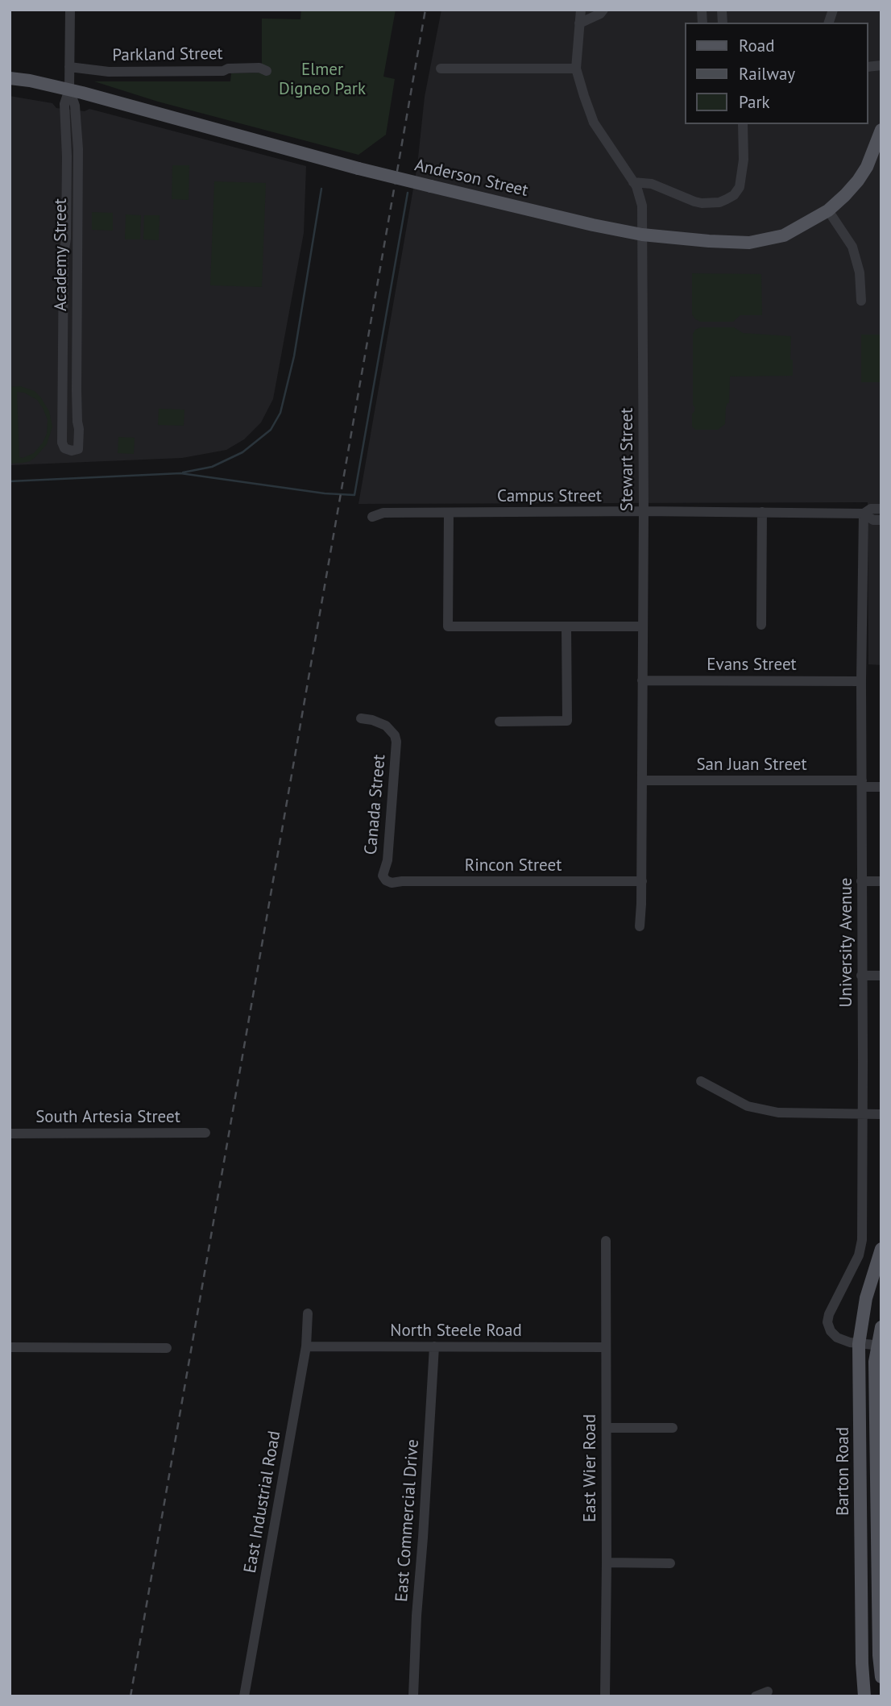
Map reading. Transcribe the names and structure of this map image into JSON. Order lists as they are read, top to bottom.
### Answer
{
  "streets": {
    "main road": ["Anderson Street", "Barton Road"],
    "street": [
      "Parkland Street",
      "Academy Street",
      "Stewart Street",
      "Campus Street",
      "Evans Street",
      "San Juan Street",
      "Canada Street",
      "Rincon Street",
      "University Avenue",
      "South Artesia Street",
      "North Steele Road",
      "East Wier Road",
      "East Industrial Road",
      "East Commercial Drive"
    ]
  },
  "crossings": [
    ["Parkland Street", "Academy Street"],
    ["Anderson Street", "Academy Street"],
    ["Anderson Street", "Stewart Street"],
    ["Stewart Street", "Campus Street"],
    ["Stewart Street", "Evans Street"],
    ["Stewart Street", "San Juan Street"],
    ["Stewart Street", "Rincon Street"],
    ["Campus Street", "University Avenue"],
    ["Evans Street", "University Avenue"],
    ["San Juan Street", "University Avenue"],
    ["Canada Street", "Rincon Street"],
    ["University Avenue", "Barton Road"],
    ["North Steele Road", "East Wier Road"],
    ["North Steele Road", "East Industrial Road"],
    ["North Steele Road", "East Commercial Drive"]
  ],
  "parks": ["Elmer Digneo Park"],
  "legend": ["Road", "Railway", "Park"]
}
